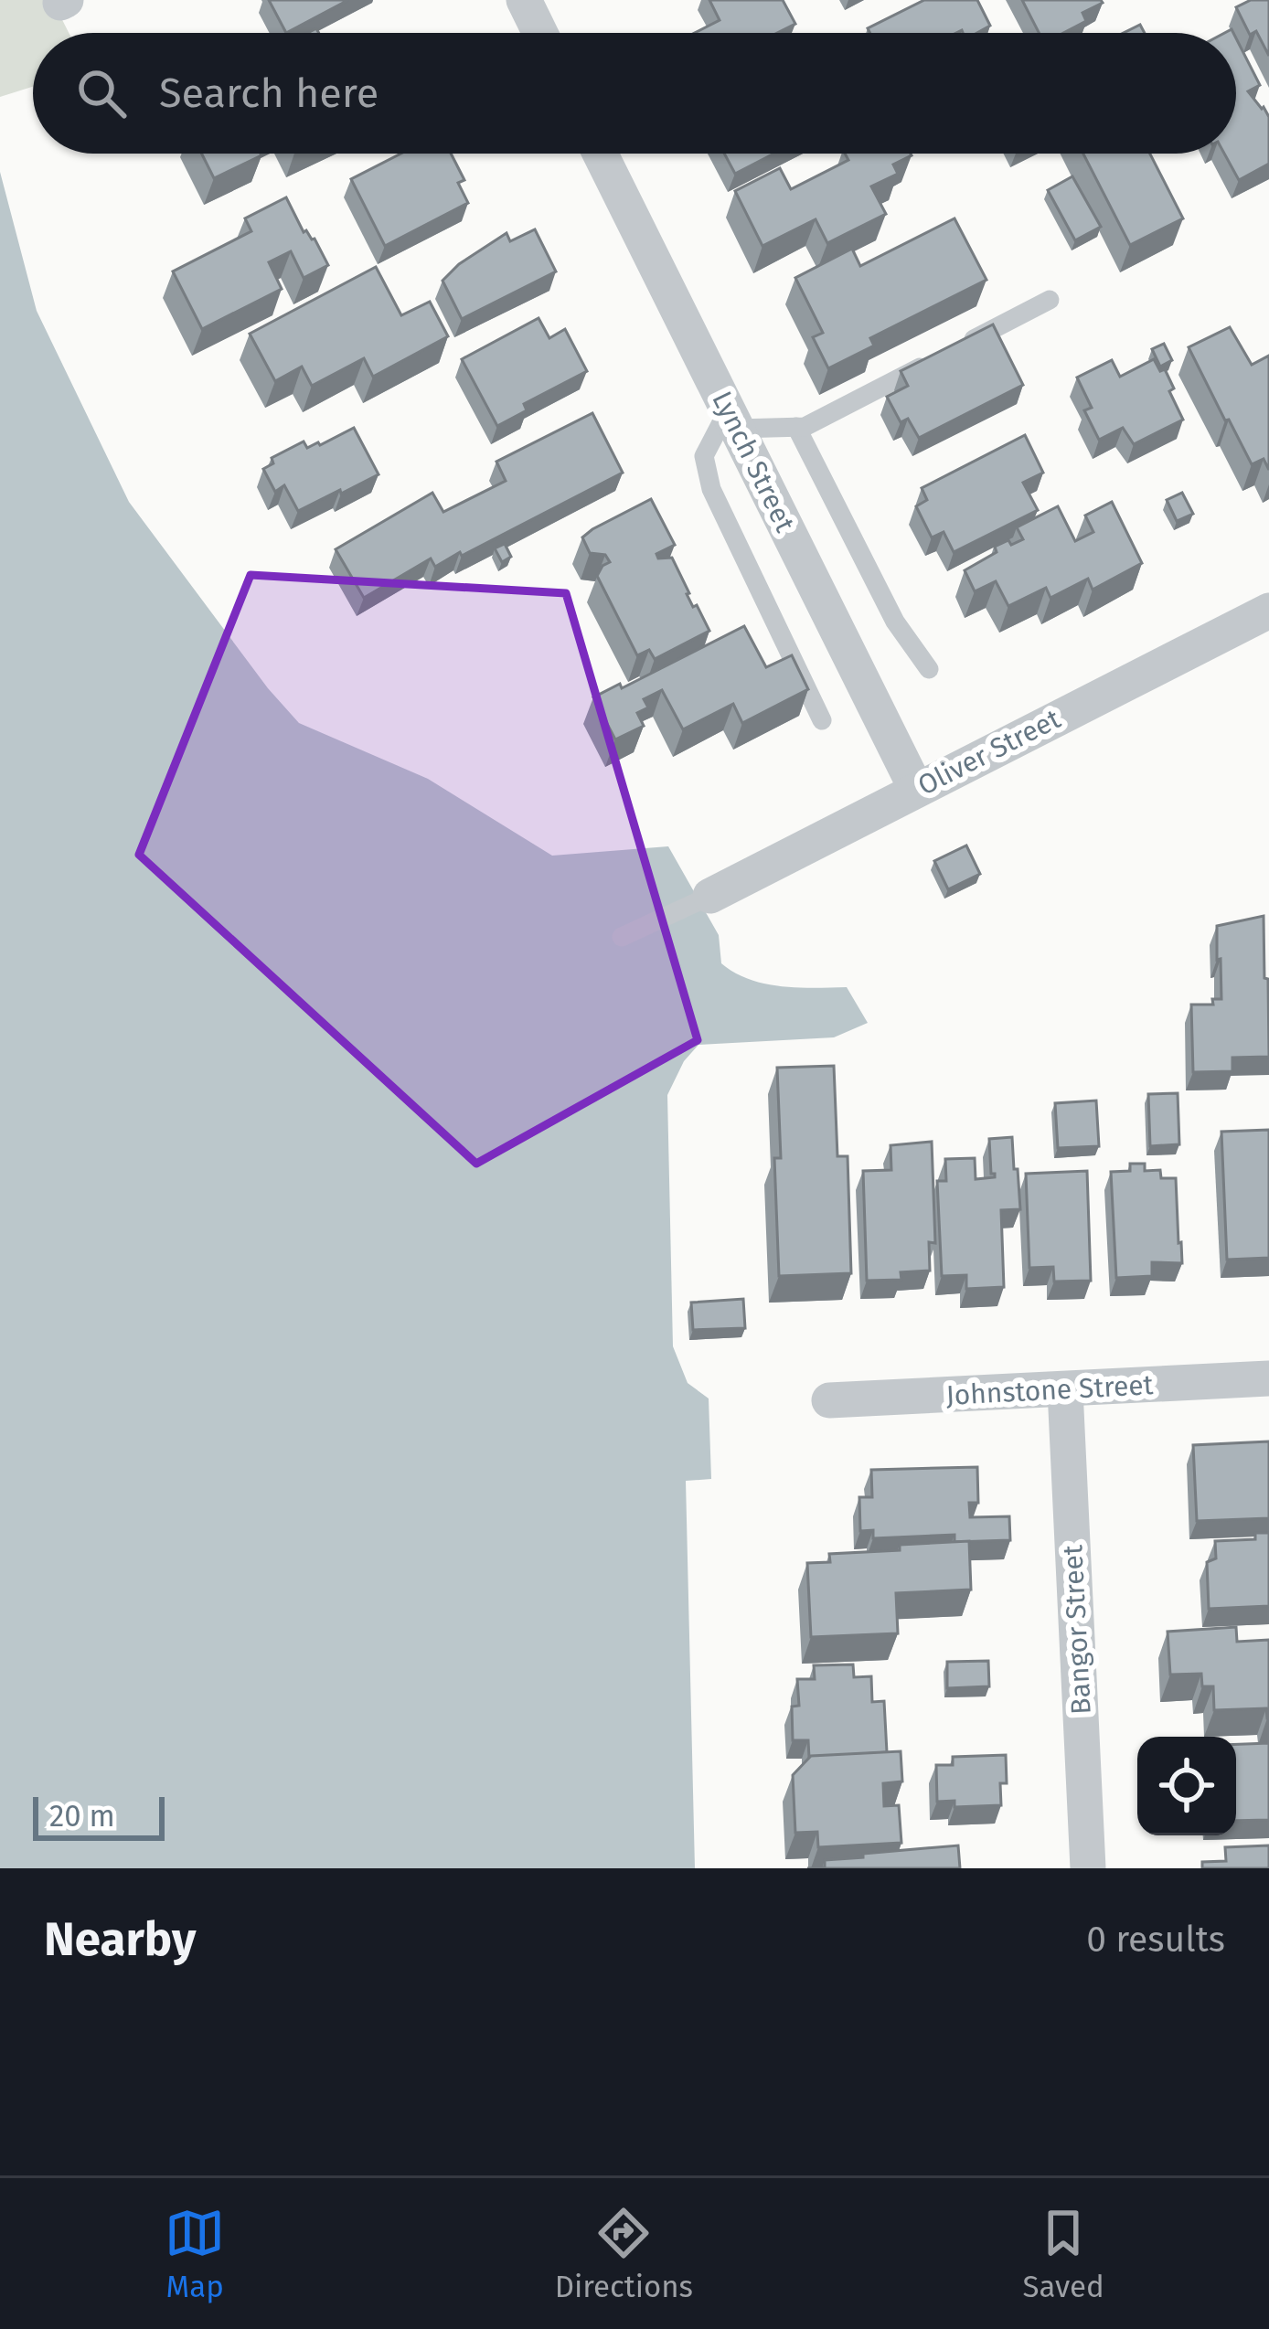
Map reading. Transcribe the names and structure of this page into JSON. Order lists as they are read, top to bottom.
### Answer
{
  "streets": {
    "street": [
      "Lynch Street",
      "Oliver Street",
      "Johnstone Street",
      "Bangor Street"
    ]
  },
  "crossings": [
    ["Lynch Street", "Oliver Street"],
    ["Johnstone Street", "Bangor Street"]
  ],
  "scale_bar": "20 m",
  "page": {
    "search": "Search here",
    "scale": "20 m",
    "heading": ["Nearby", "0 results"],
    "nav": ["Map", "Directions", "Saved"]
  }
}
